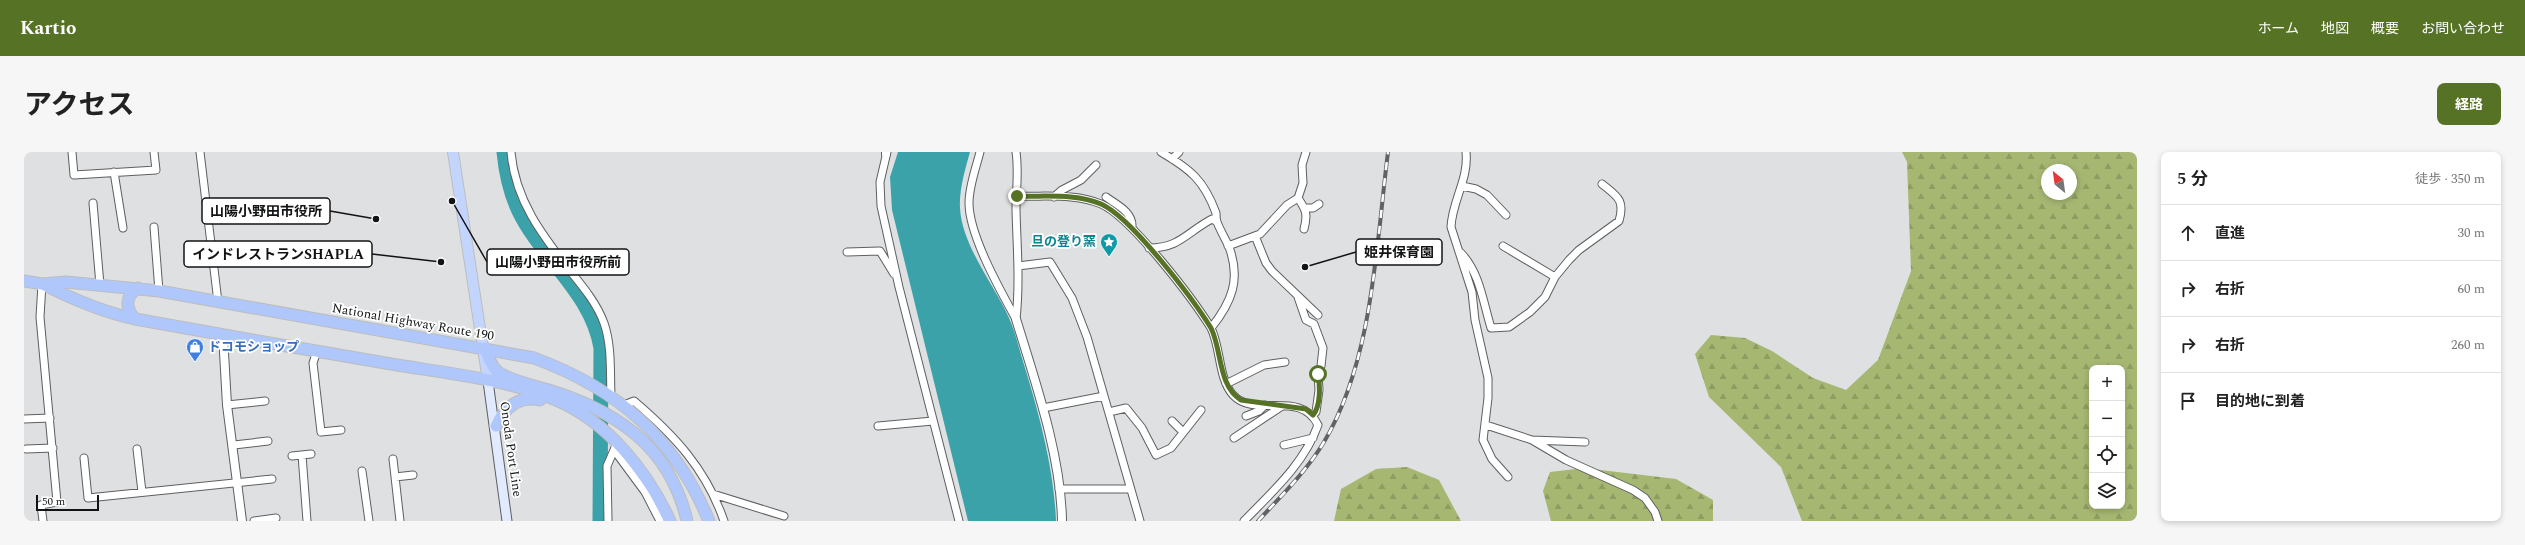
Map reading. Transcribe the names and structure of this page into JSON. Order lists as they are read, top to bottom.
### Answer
{
  "streets": {
    "highway": ["National Highway Route 190"],
    "main road": ["Onoda Port Line"]
  },
  "crossings": [
    ["National Highway Route 190", "Onoda Port Line"]
  ],
  "places": {
    "other": [
      "山陽小野田市役所前",
      "山陽小野田市役所",
      "インドレストランSHAPLA",
      "姫井保育園"
    ],
    "place": ["旦の登り窯"],
    "shop": ["ドコモショップ"]
  },
  "scale_bar": "50 m",
  "north": "top left",
  "page": {
    "header": "Kartio",
    "nav": [
      "ホーム",
      "地図",
      "概要",
      "お問い合わせ"
    ],
    "title": "アクセス",
    "buttons": "経路",
    "heading": ["5 分", "徒歩 · 350 m"],
    "list": [
      ["直進", "30 m"],
      ["右折", "60 m"],
      ["右折", "260 m"],
      "目的地に到着"
    ],
    "map_buttons": ["+", "−"],
    "scale": "50 m"
  }
}
